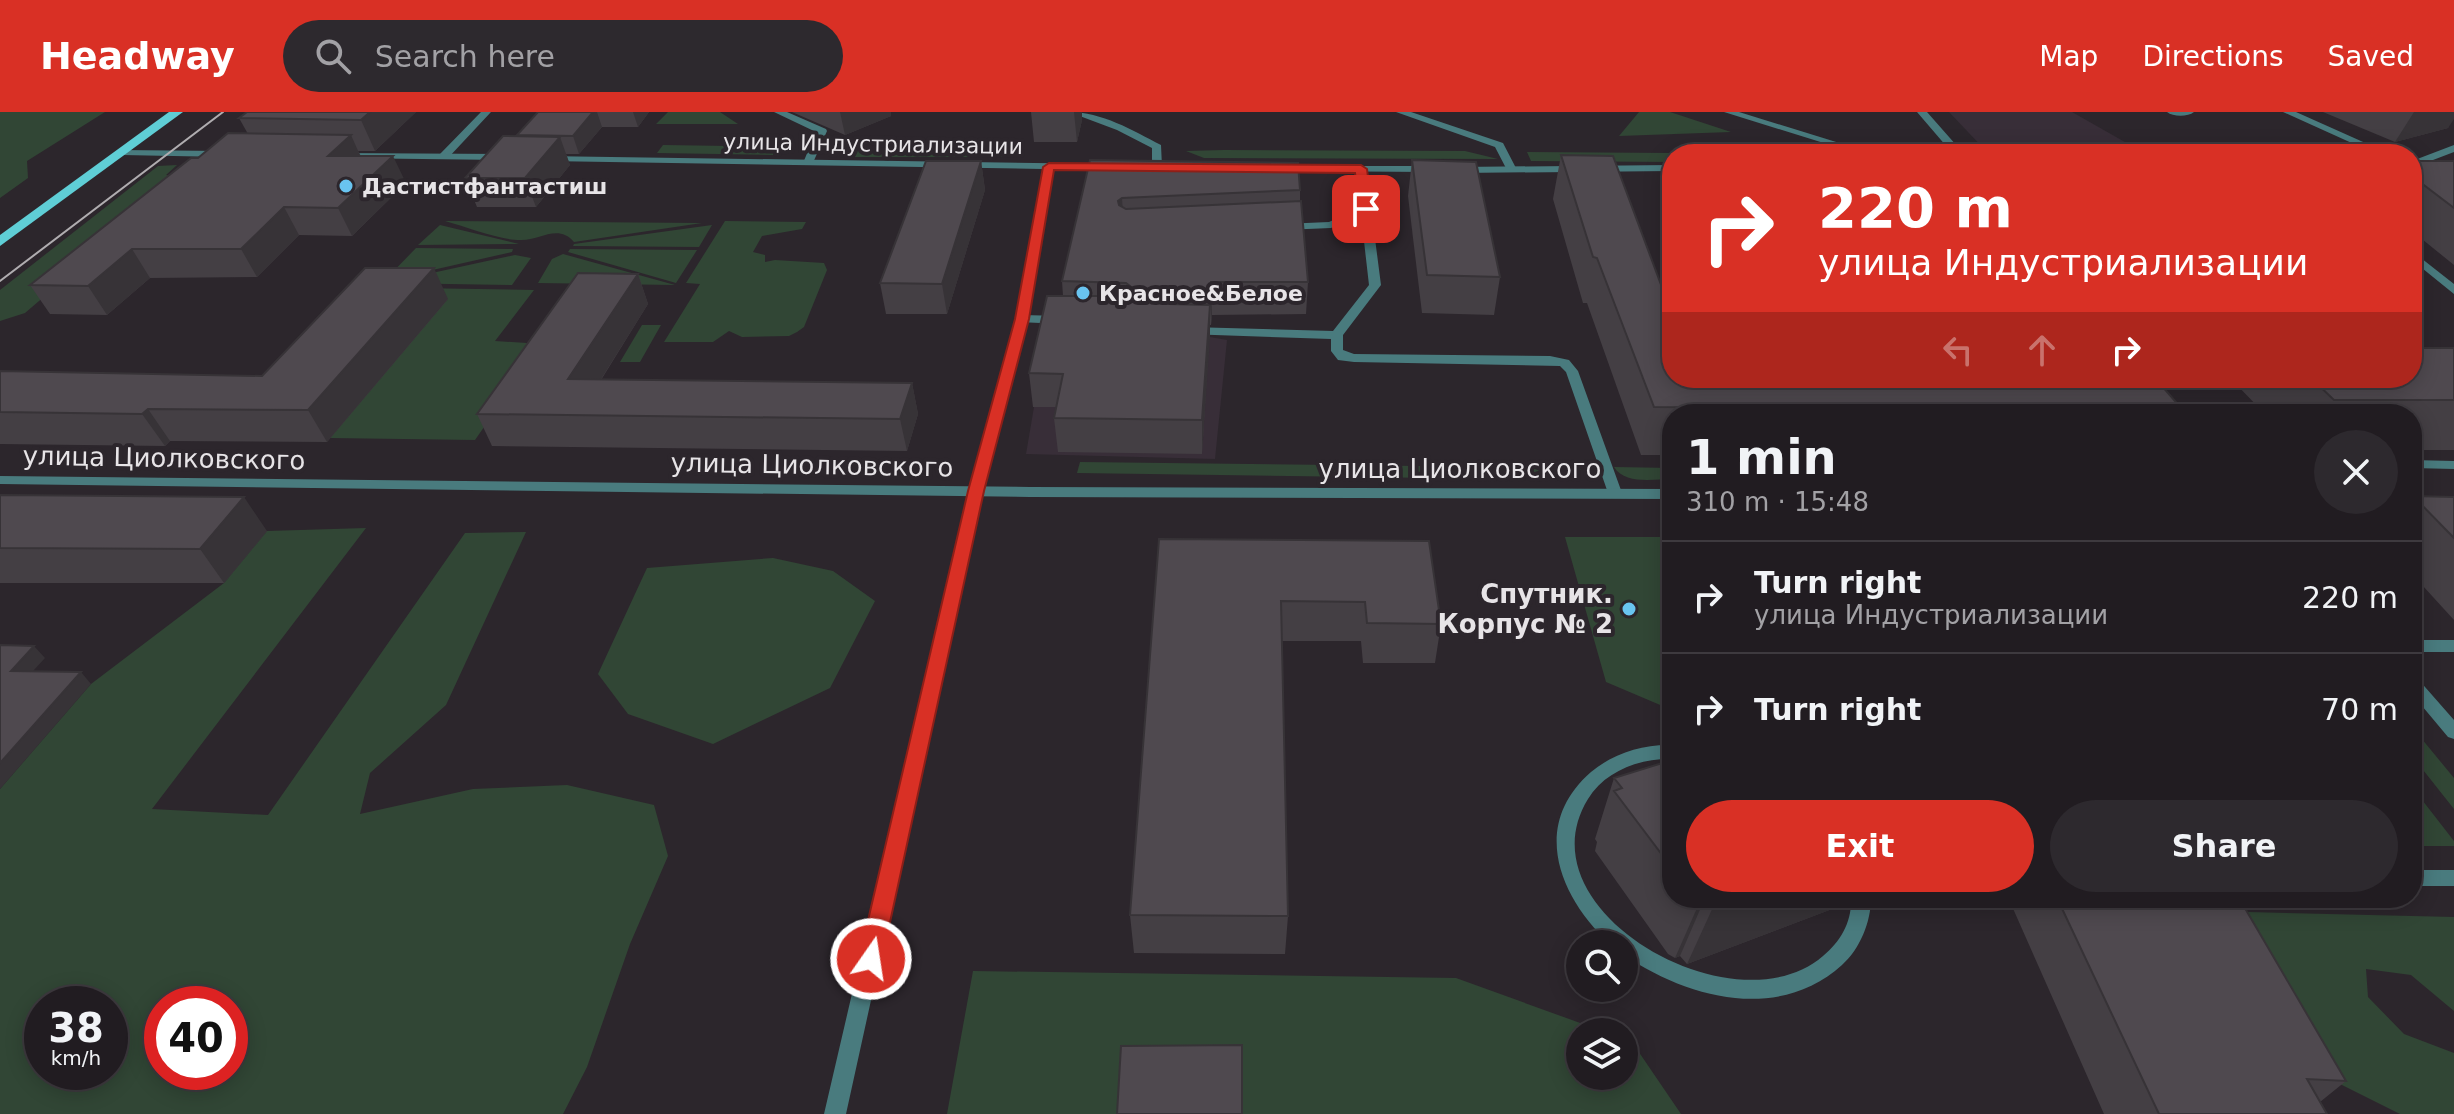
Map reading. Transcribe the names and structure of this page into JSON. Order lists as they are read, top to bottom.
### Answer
{
  "streets": {
    "street": ["улица Индустриализации", "улица Циолковского"]
  },
  "places": ["Дастистфантастиш", "Красное&Белое", "Спутник. Корпус № 2"],
  "page": {
    "header": "Headway",
    "search": "Search here",
    "nav": ["Map", "Directions", "Saved"],
    "turn": ["220 m", "улица Индустриализации"],
    "heading": ["1 min", "310 m · 15:48"],
    "list": [
      {
        "name": "Turn right",
        "note": "улица Индустриализации",
        "value": "220 m"
      },
      {
        "name": "Turn right",
        "value": "70 m"
      }
    ],
    "buttons": ["Exit", "Share"],
    "speed": "38 km/h",
    "limit": "40"
  }
}
